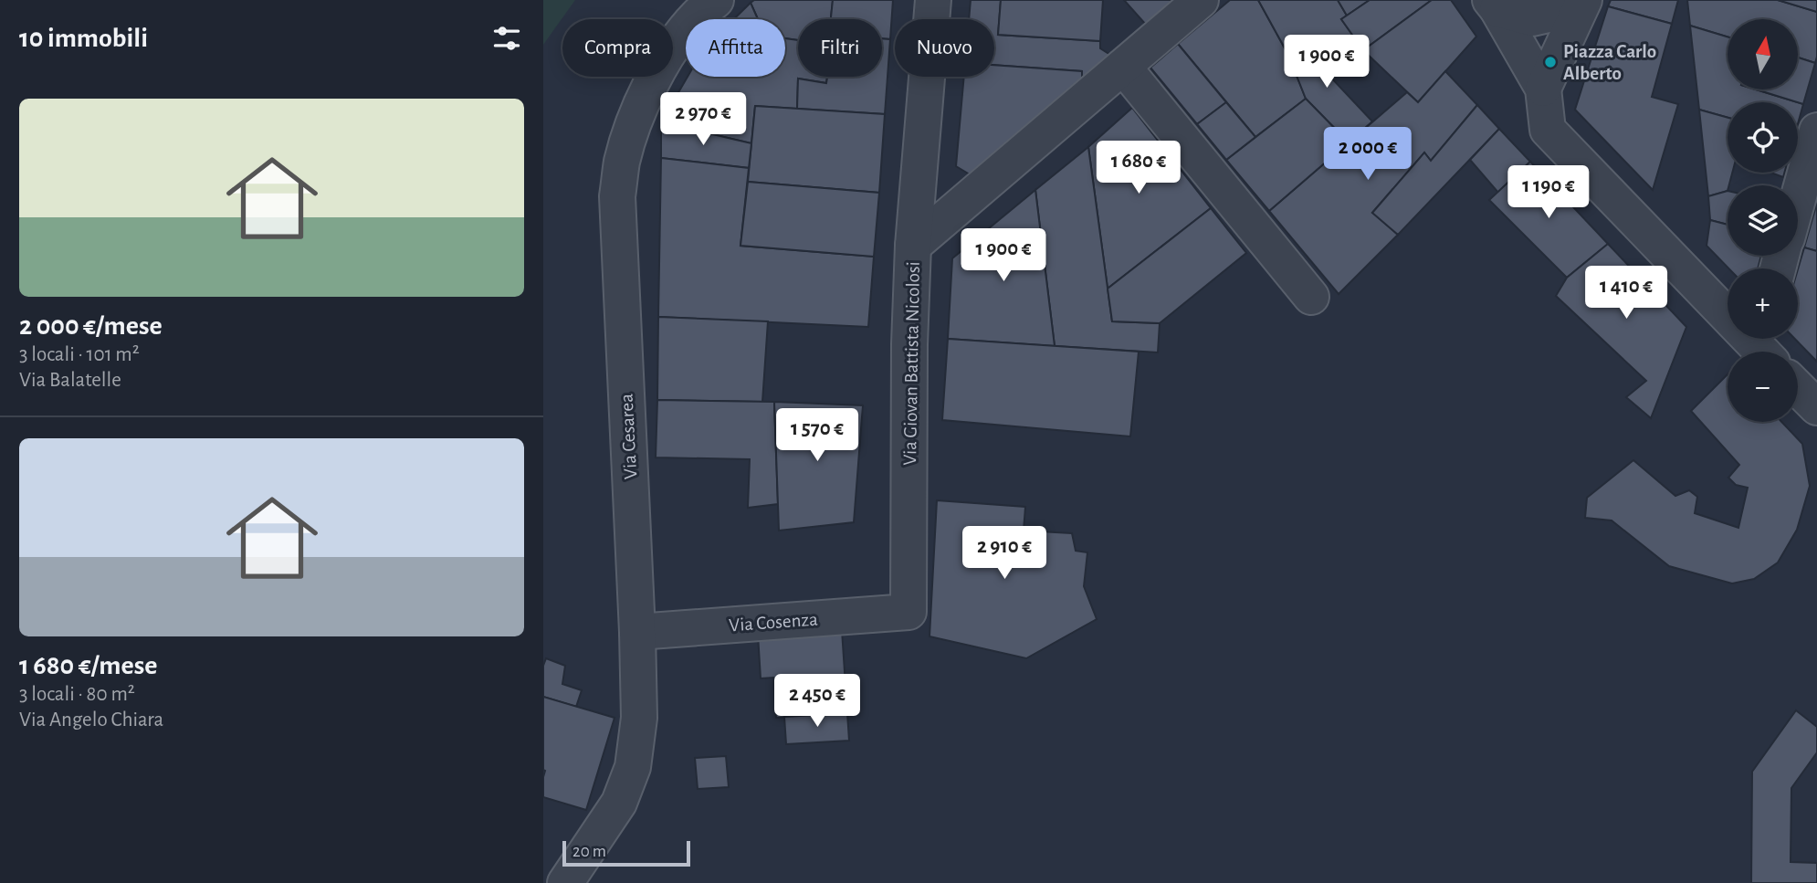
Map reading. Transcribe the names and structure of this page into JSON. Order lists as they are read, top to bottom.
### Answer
{
  "streets": {
    "street": ["Via Giovan Battista Nicolosi", "Via Cesarea", "Via Cosenza"]
  },
  "crossings": [
    ["Via Giovan Battista Nicolosi", "Via Cosenza"],
    ["Via Cesarea", "Via Cosenza"]
  ],
  "places": ["Piazza Carlo Alberto"],
  "scale_bar": "20 m",
  "north": "top",
  "page": {
    "heading": "10 immobili",
    "map_buttons": ["+", "−"],
    "chip": [
      "Compra",
      "Affitta",
      "Filtri",
      "Nuovo"
    ],
    "price": [
      "1 900 €",
      "2 970 €",
      "2 000 €",
      "1 680 €",
      "1 190 €",
      "1 900 €",
      "1 410 €",
      "1 570 €",
      "2 910 €",
      "2 450 €"
    ],
    "list": [
      {
        "name": "2 000 €/mese",
        "note": "3 locali · 101 m² · Via Balatelle"
      },
      {
        "name": "1 680 €/mese",
        "note": "3 locali · 80 m² · Via Angelo Chiara"
      }
    ],
    "scale": "20 m"
  }
}
